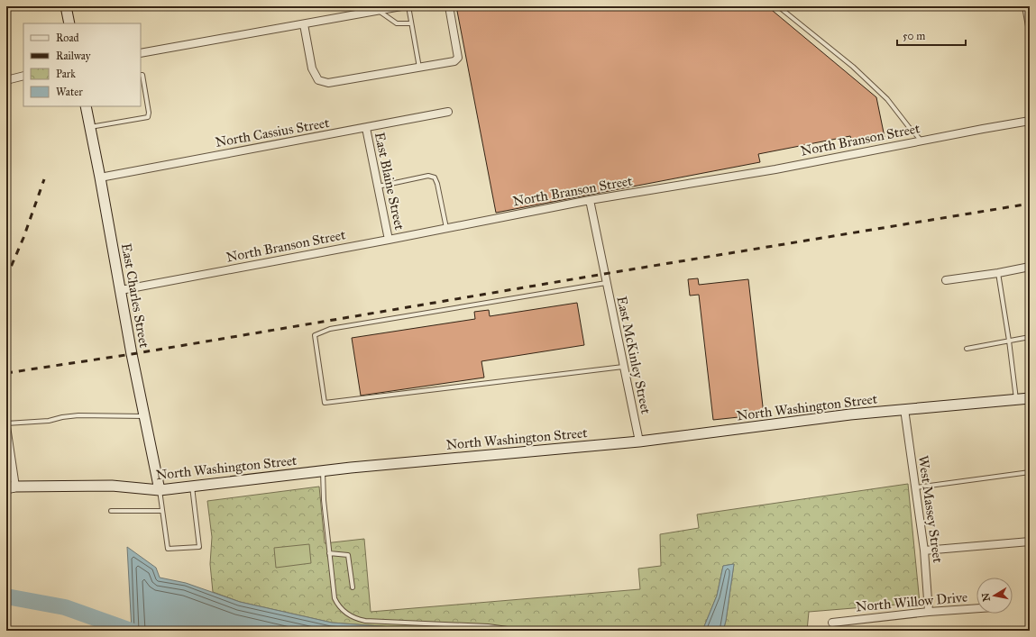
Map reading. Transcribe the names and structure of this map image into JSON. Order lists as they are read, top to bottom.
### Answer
{
  "streets": {
    "street": [
      "North Cassius Street",
      "North Branson Street",
      "East Blaine Street",
      "East Charles Street",
      "East McKinley Street",
      "North Washington Street",
      "West Massey Street",
      "North Willow Drive"
    ]
  },
  "crossings": [
    ["North Cassius Street", "East Blaine Street"],
    ["North Cassius Street", "East Charles Street"],
    ["North Branson Street", "East Blaine Street"],
    ["North Branson Street", "East Charles Street"],
    ["North Branson Street", "East McKinley Street"],
    ["East Charles Street", "North Washington Street"],
    ["East McKinley Street", "North Washington Street"],
    ["North Washington Street", "West Massey Street"],
    ["West Massey Street", "North Willow Drive"]
  ],
  "legend": [
    "Road",
    "Railway",
    "Park",
    "Water"
  ],
  "scale_bar": "50 m",
  "north": "left"
}
